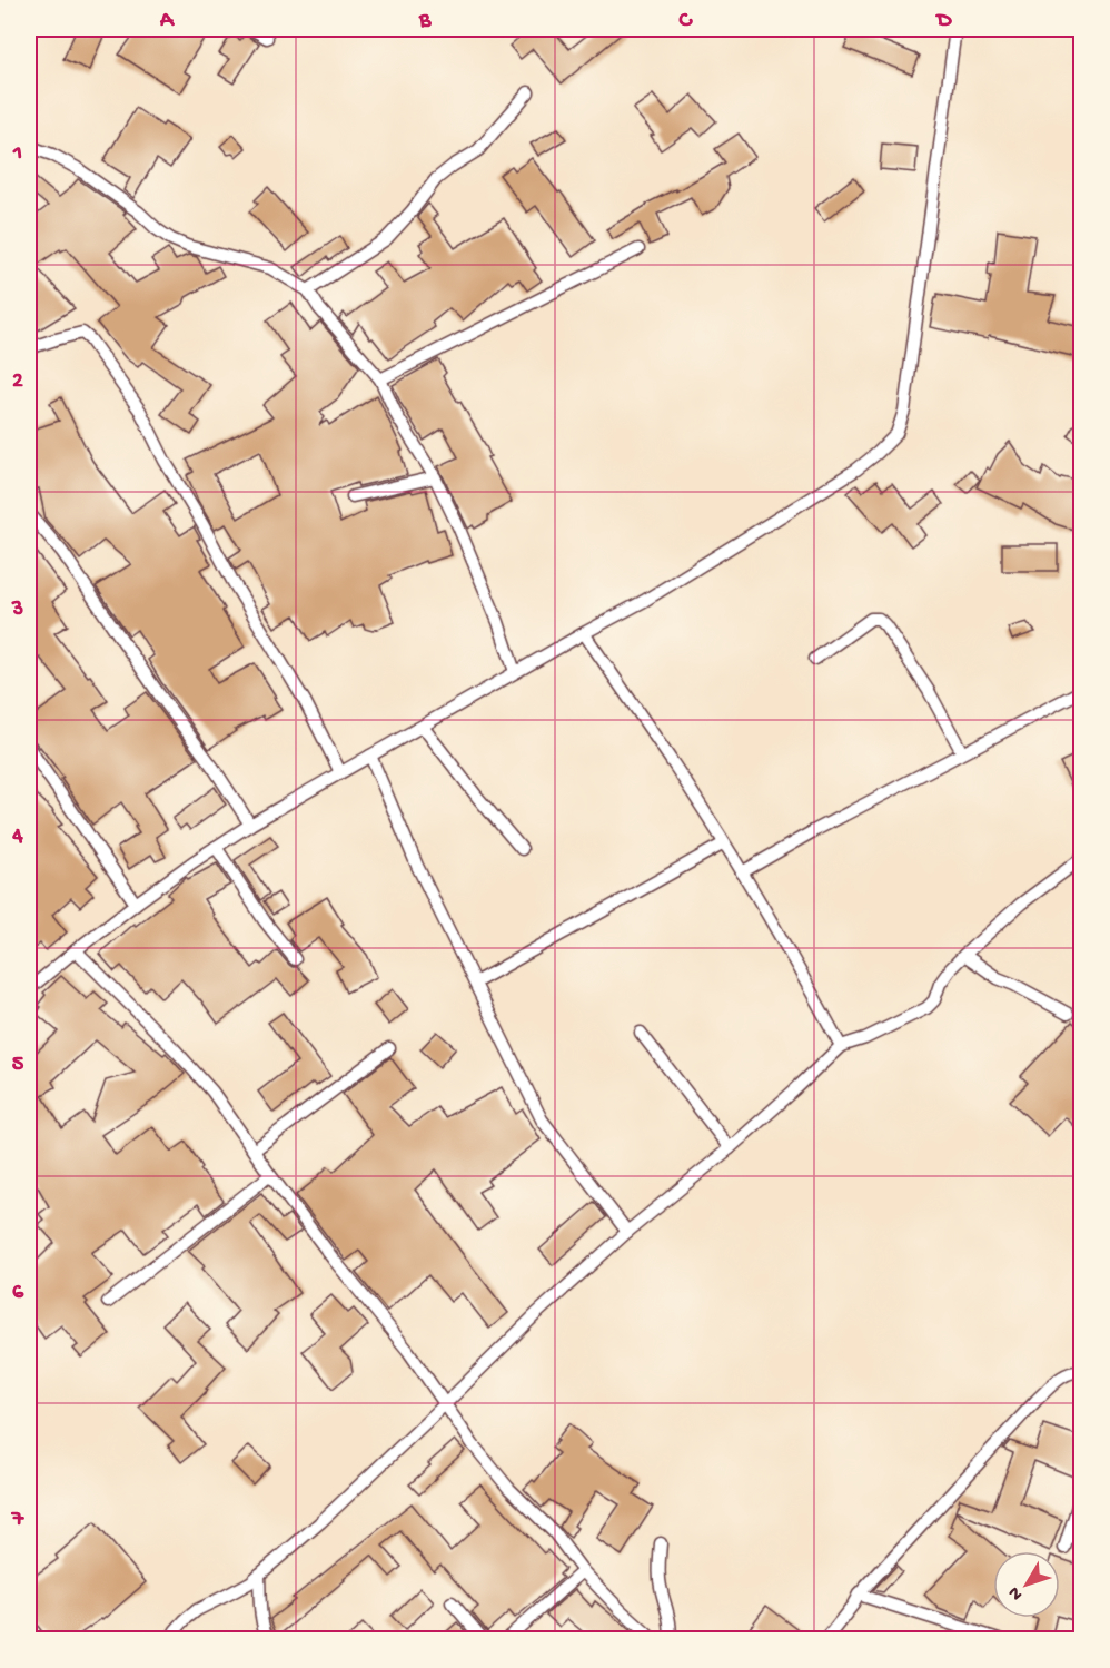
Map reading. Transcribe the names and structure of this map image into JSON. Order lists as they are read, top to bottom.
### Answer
{
  "north": "bottom left",
  "grid": {
    "columns": [
      "A",
      "B",
      "C",
      "D"
    ],
    "rows": [
      "1",
      "2",
      "3",
      "4",
      "5",
      "6",
      "7"
    ]
  }
}
